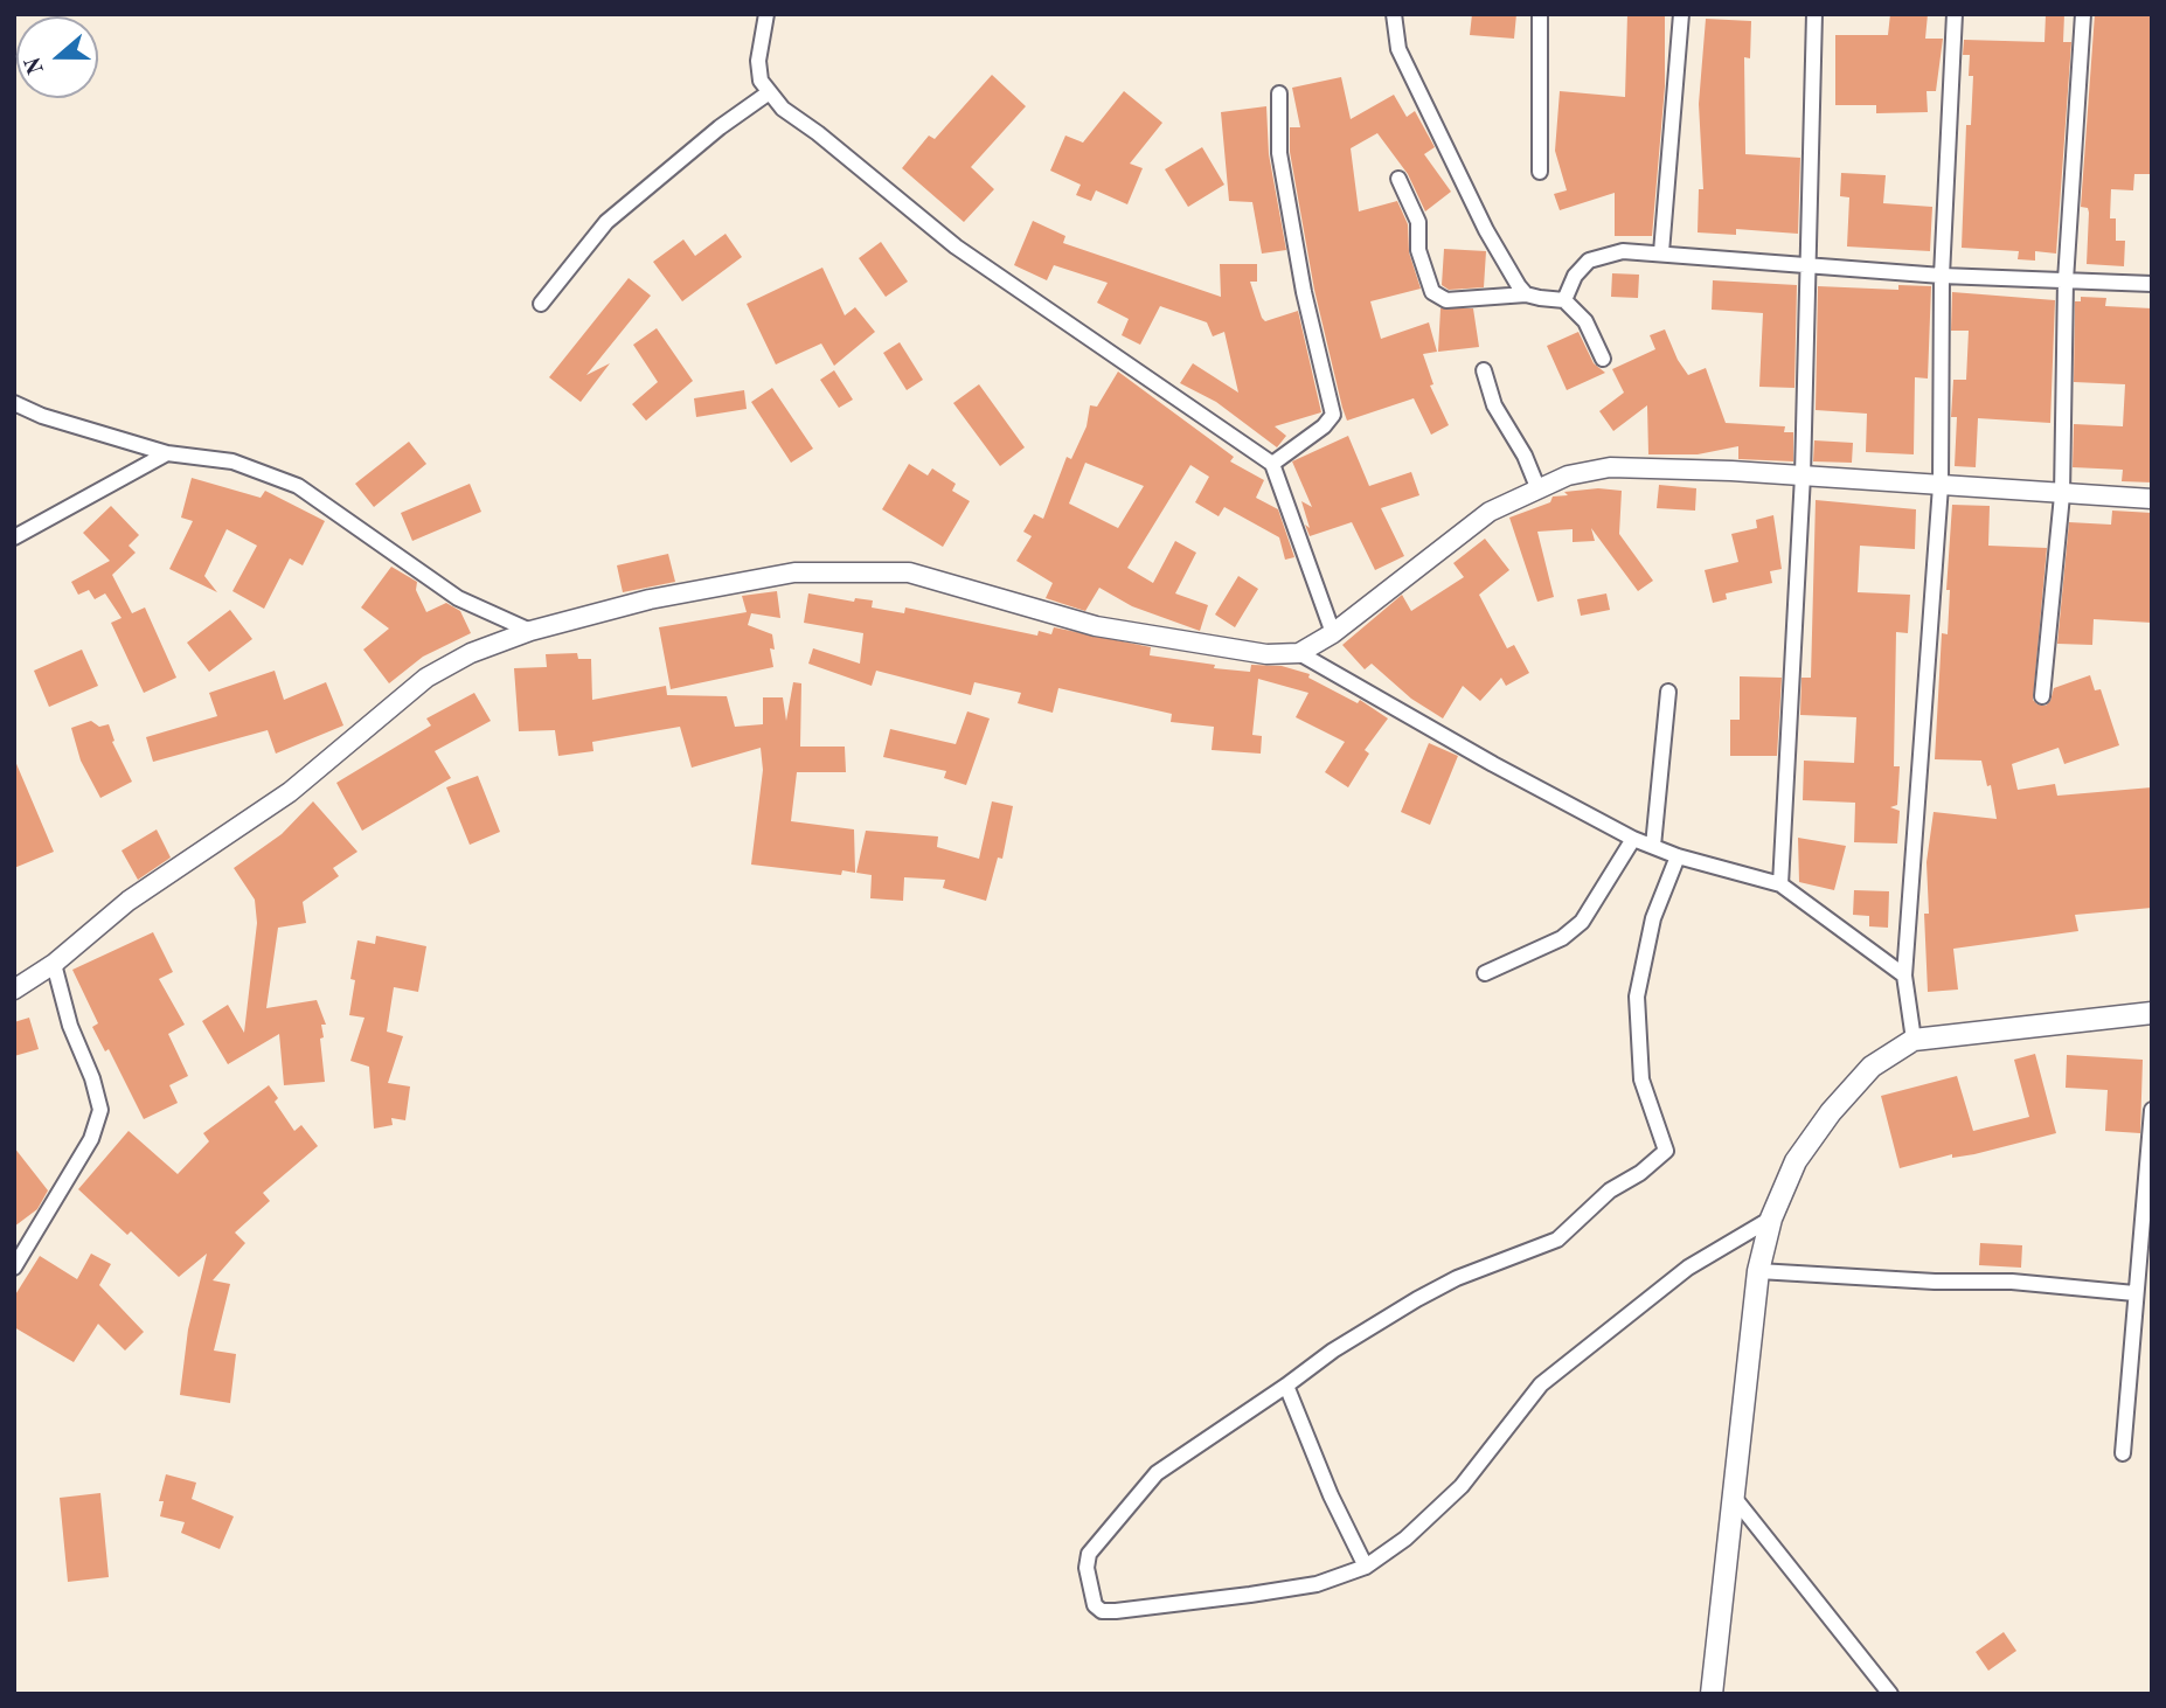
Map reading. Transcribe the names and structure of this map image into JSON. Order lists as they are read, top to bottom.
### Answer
{
  "north": "left"
}
